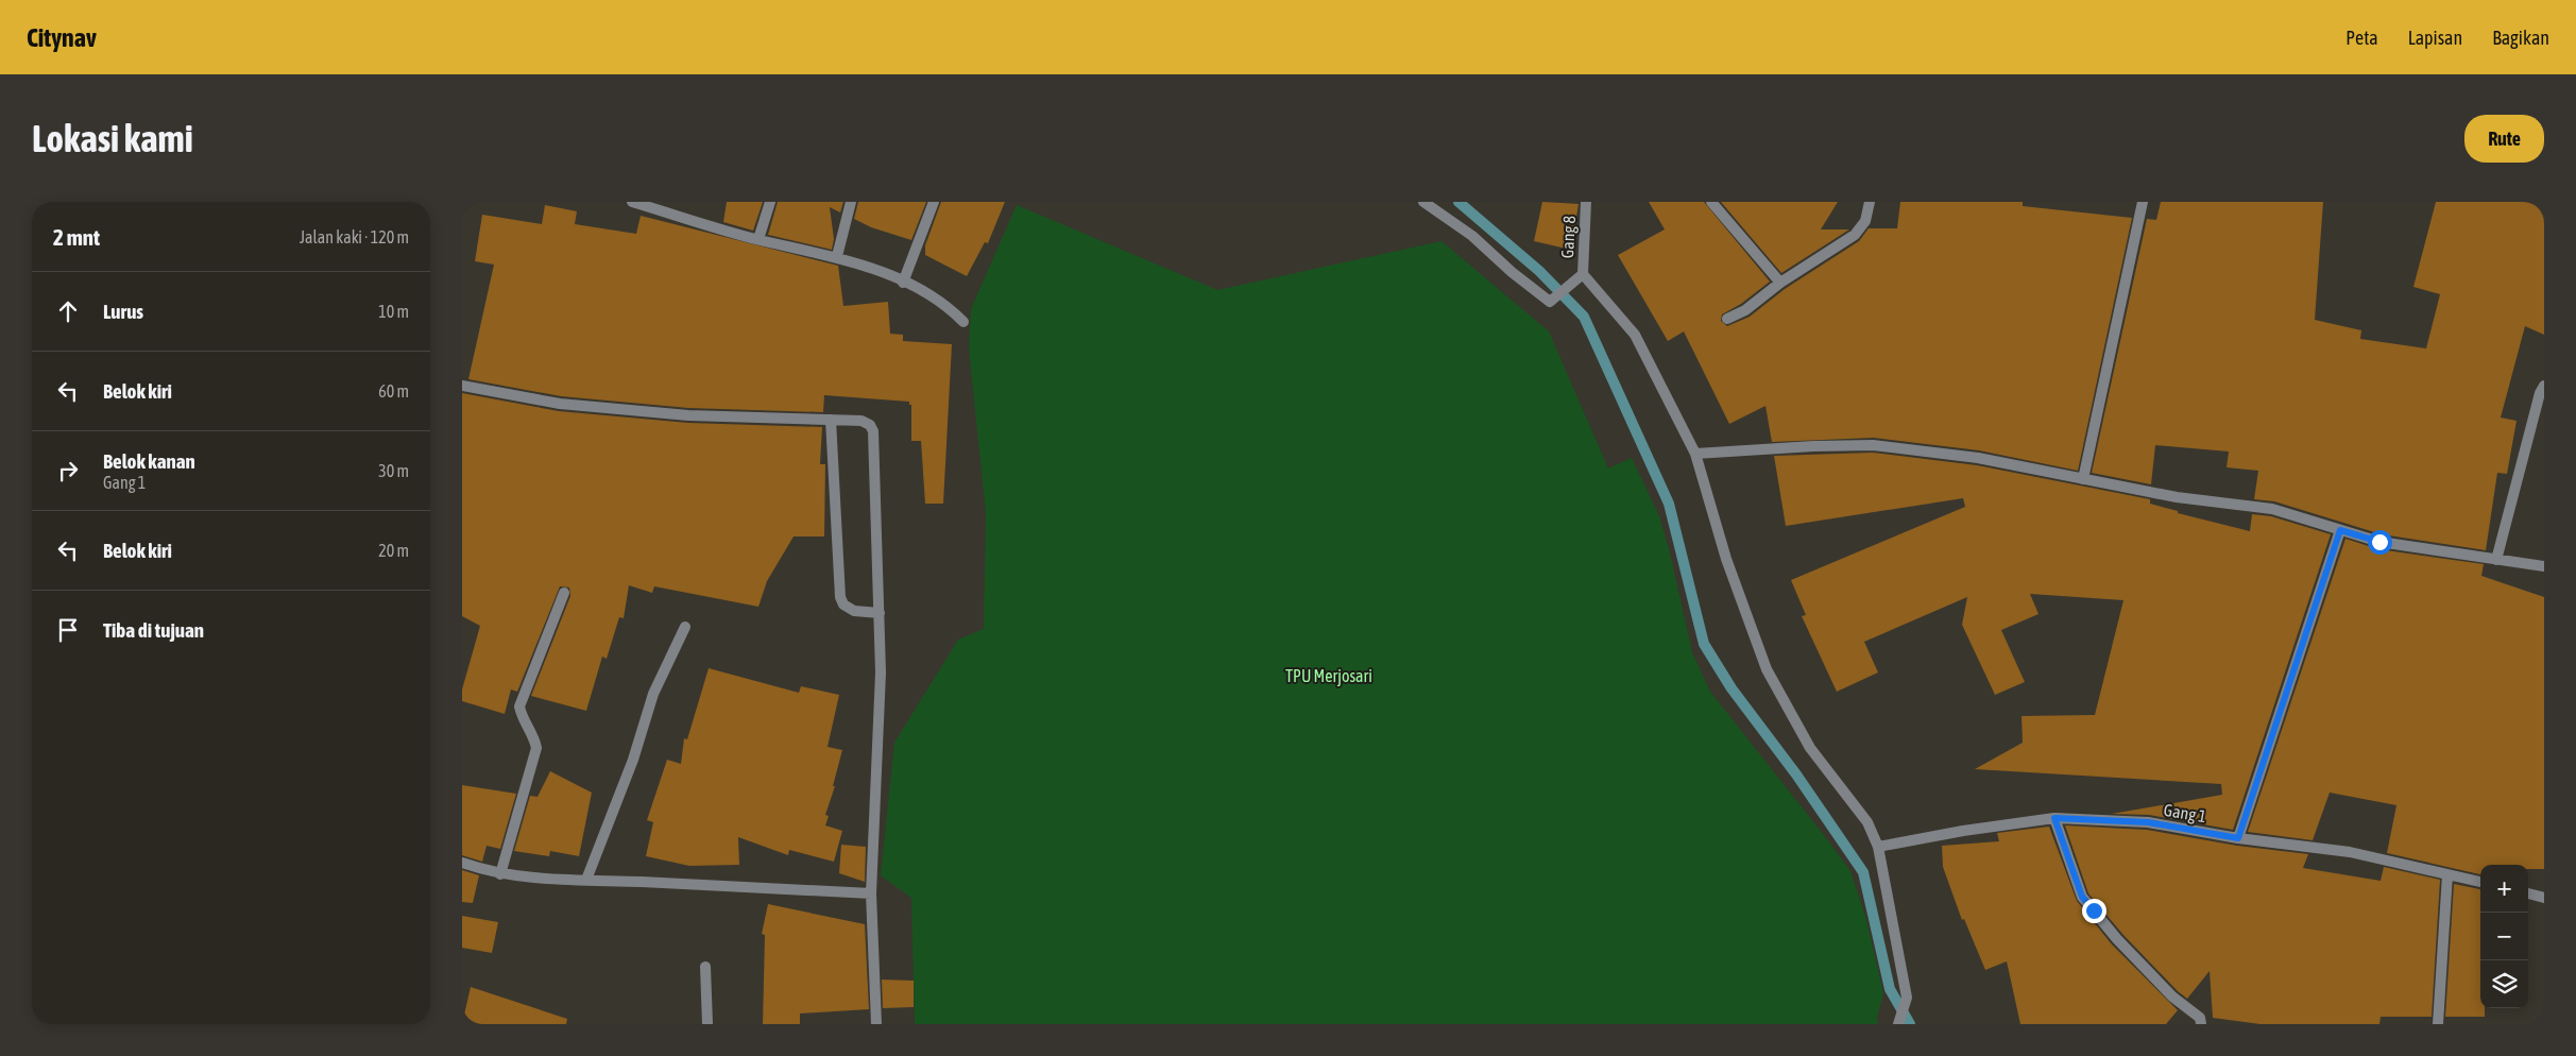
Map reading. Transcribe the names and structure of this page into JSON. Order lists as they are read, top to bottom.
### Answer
{
  "streets": {
    "street": ["Gang 8", "Gang 1"]
  },
  "parks": ["TPU Merjosari"],
  "page": {
    "header": "Citynav",
    "nav": ["Peta", "Lapisan", "Bagikan"],
    "buttons": "Rute",
    "title": "Lokasi kami",
    "heading": ["2 mnt", "Jalan kaki · 120 m"],
    "list": [
      ["Lurus", "10 m"],
      ["Belok kiri", "60 m"],
      ["Belok kanan", "Gang 1", "30 m"],
      ["Belok kiri", "20 m"],
      "Tiba di tujuan"
    ],
    "map_buttons": ["+", "−"]
  }
}
